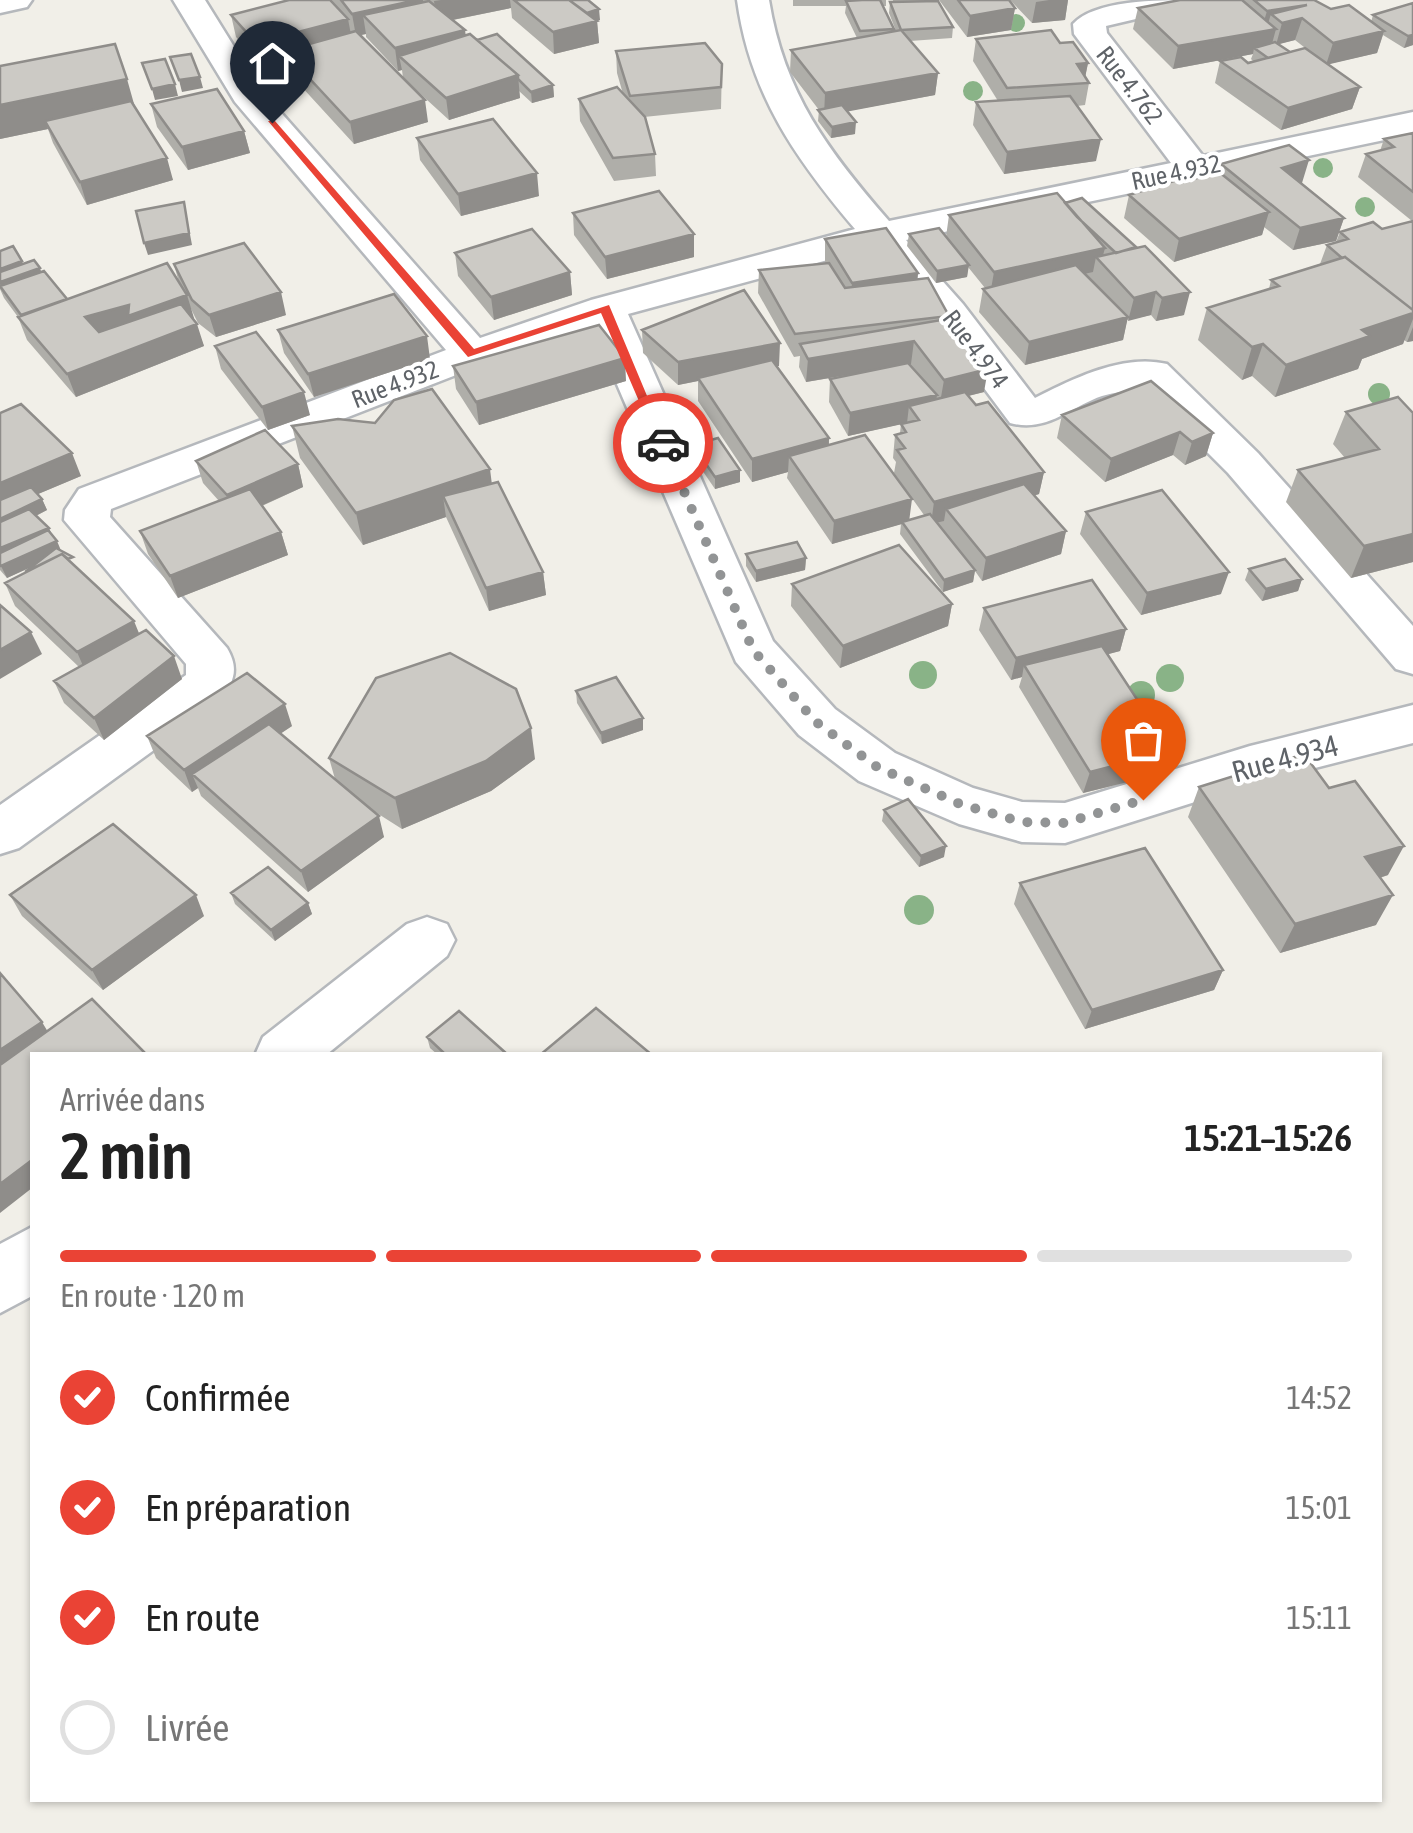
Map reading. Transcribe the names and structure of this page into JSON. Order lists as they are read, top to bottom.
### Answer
{
  "streets": {
    "street": [
      "Rue 4.762",
      "Rue 4.932",
      "Rue 4.974",
      "Rue 4.934"
    ]
  },
  "crossings": [
    ["Rue 4.762", "Rue 4.932"],
    ["Rue 4.932", "Rue 4.974"],
    ["Rue 4.932", "Rue 4.934"]
  ],
  "page": {
    "heading": ["2 min", "Arrivée dans", "15:21–15:26"],
    "bar": "En route · 120 m",
    "list": [
      ["Confirmée", "14:52"],
      ["En préparation", "15:01"],
      ["En route", "15:11"],
      "Livrée"
    ]
  }
}
